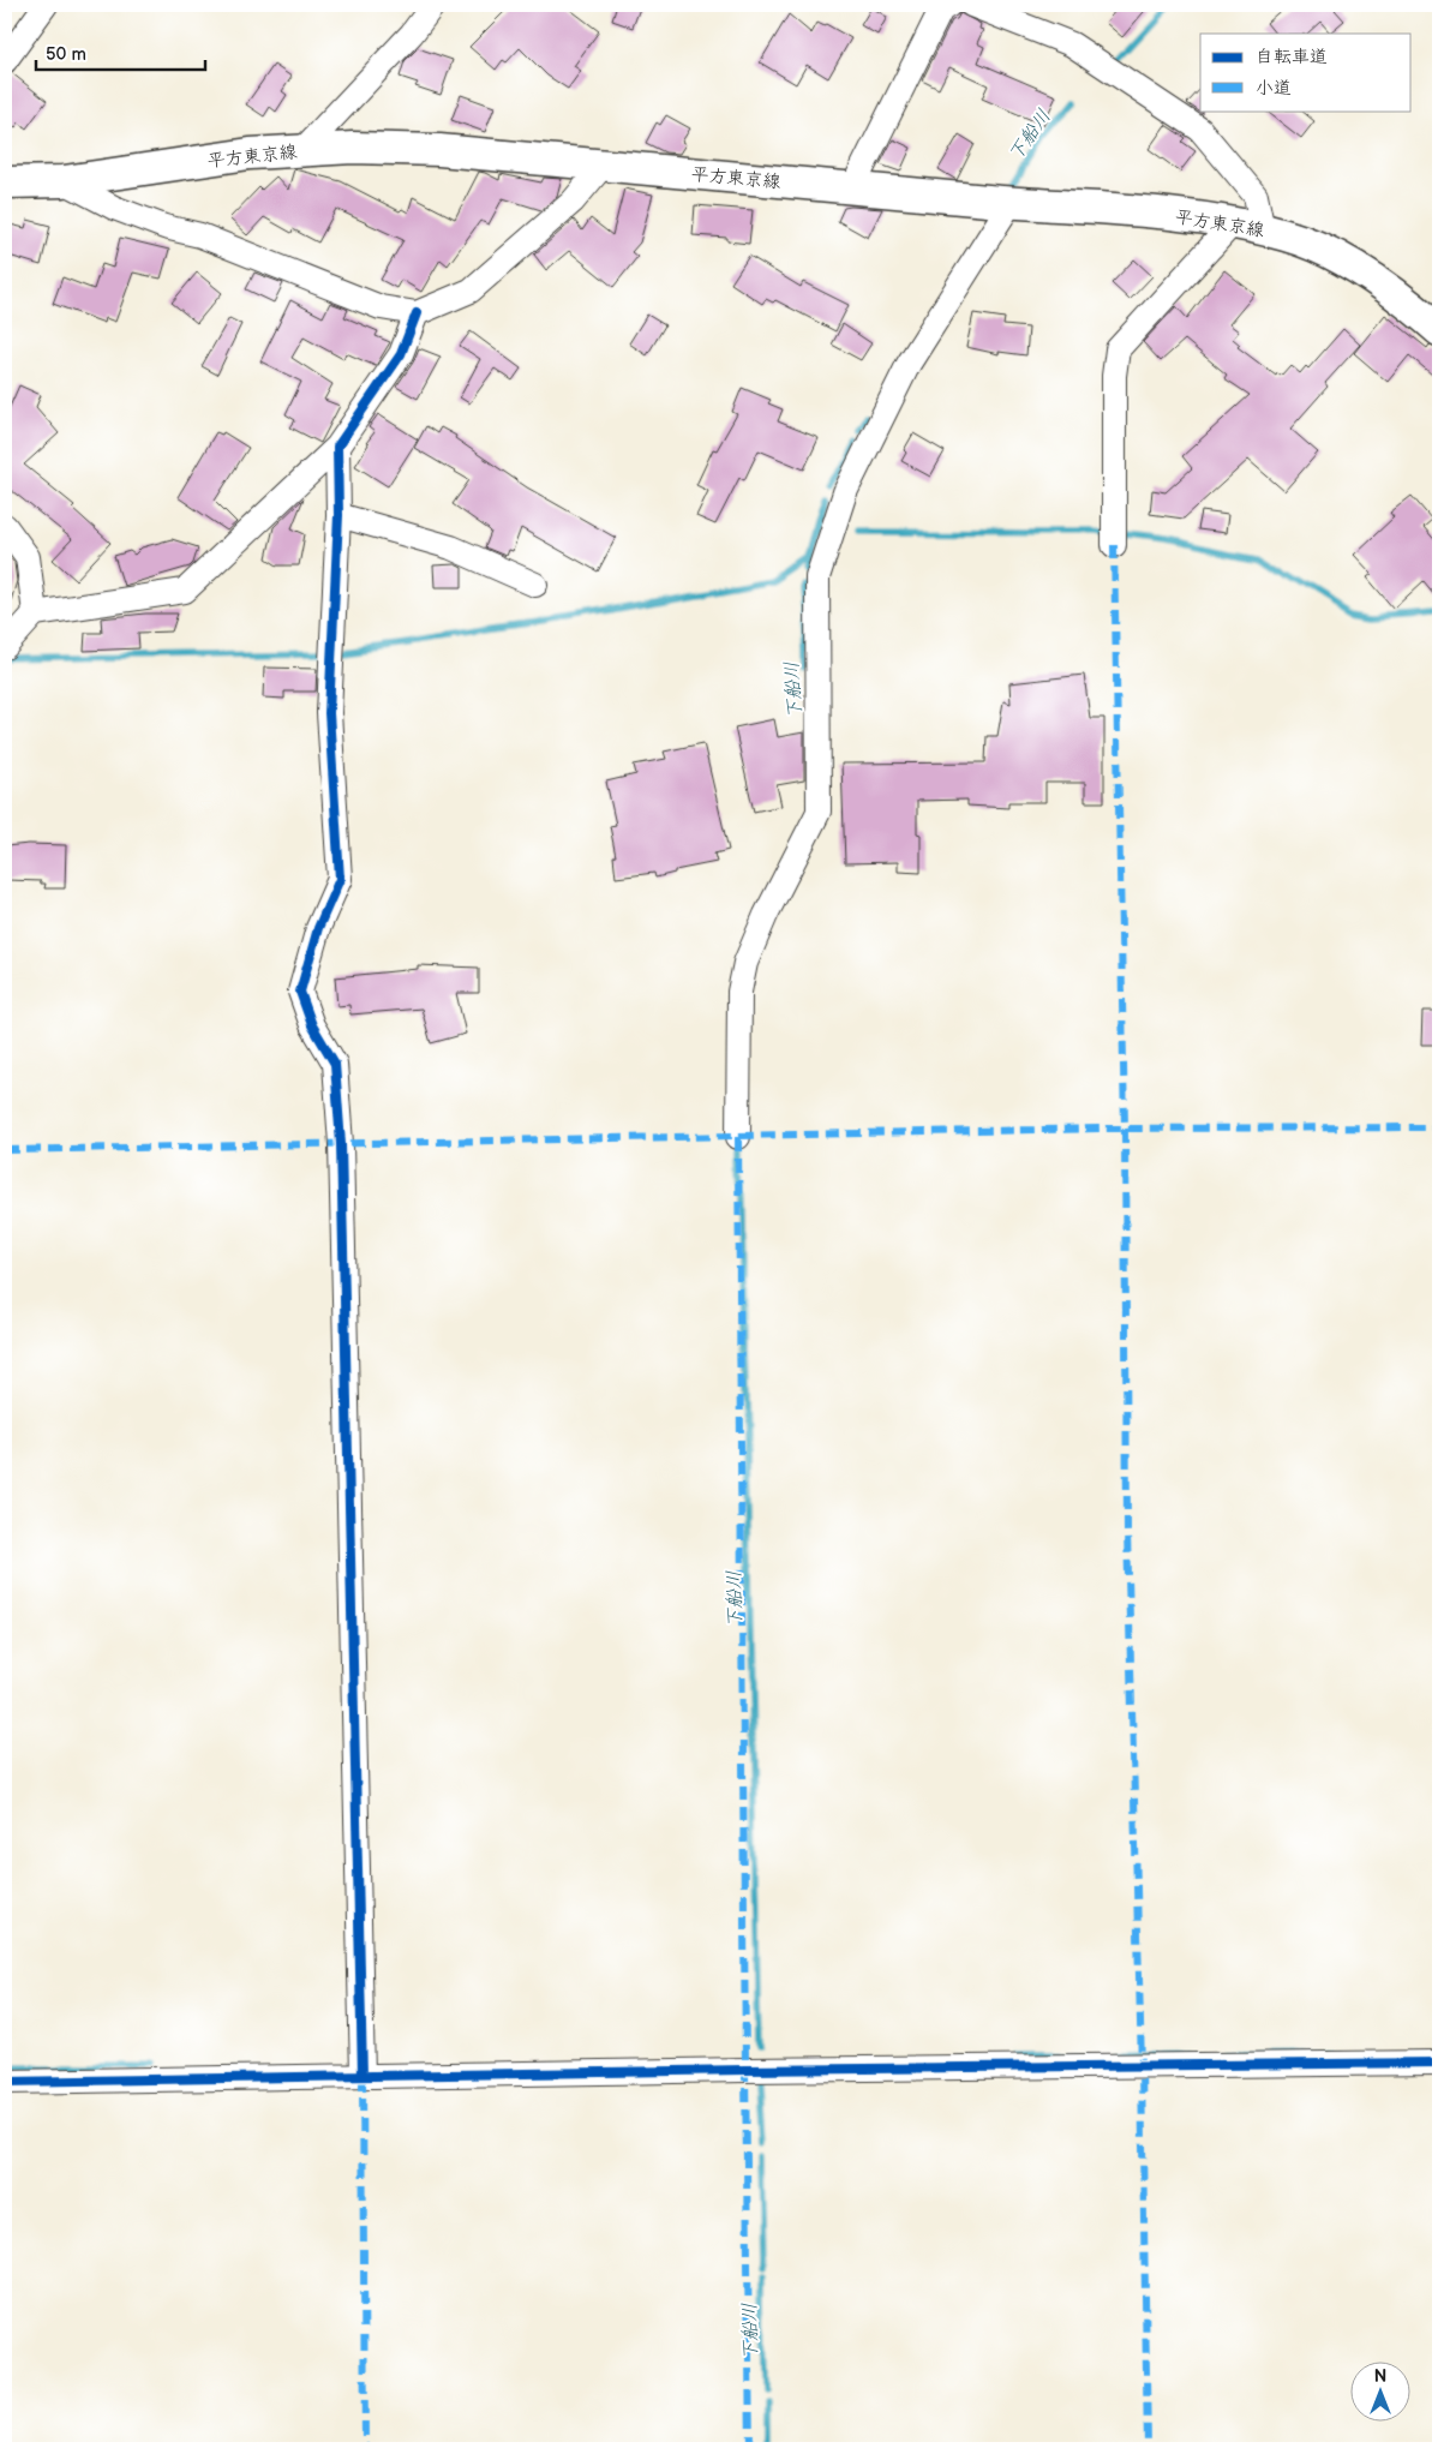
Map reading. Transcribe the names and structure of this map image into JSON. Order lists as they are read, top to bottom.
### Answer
{
  "streets": {
    "main road": ["平方東京線"]
  },
  "water": ["下船川"],
  "legend": ["自転車道", "小道"],
  "scale_bar": "50 m",
  "north": "top"
}
